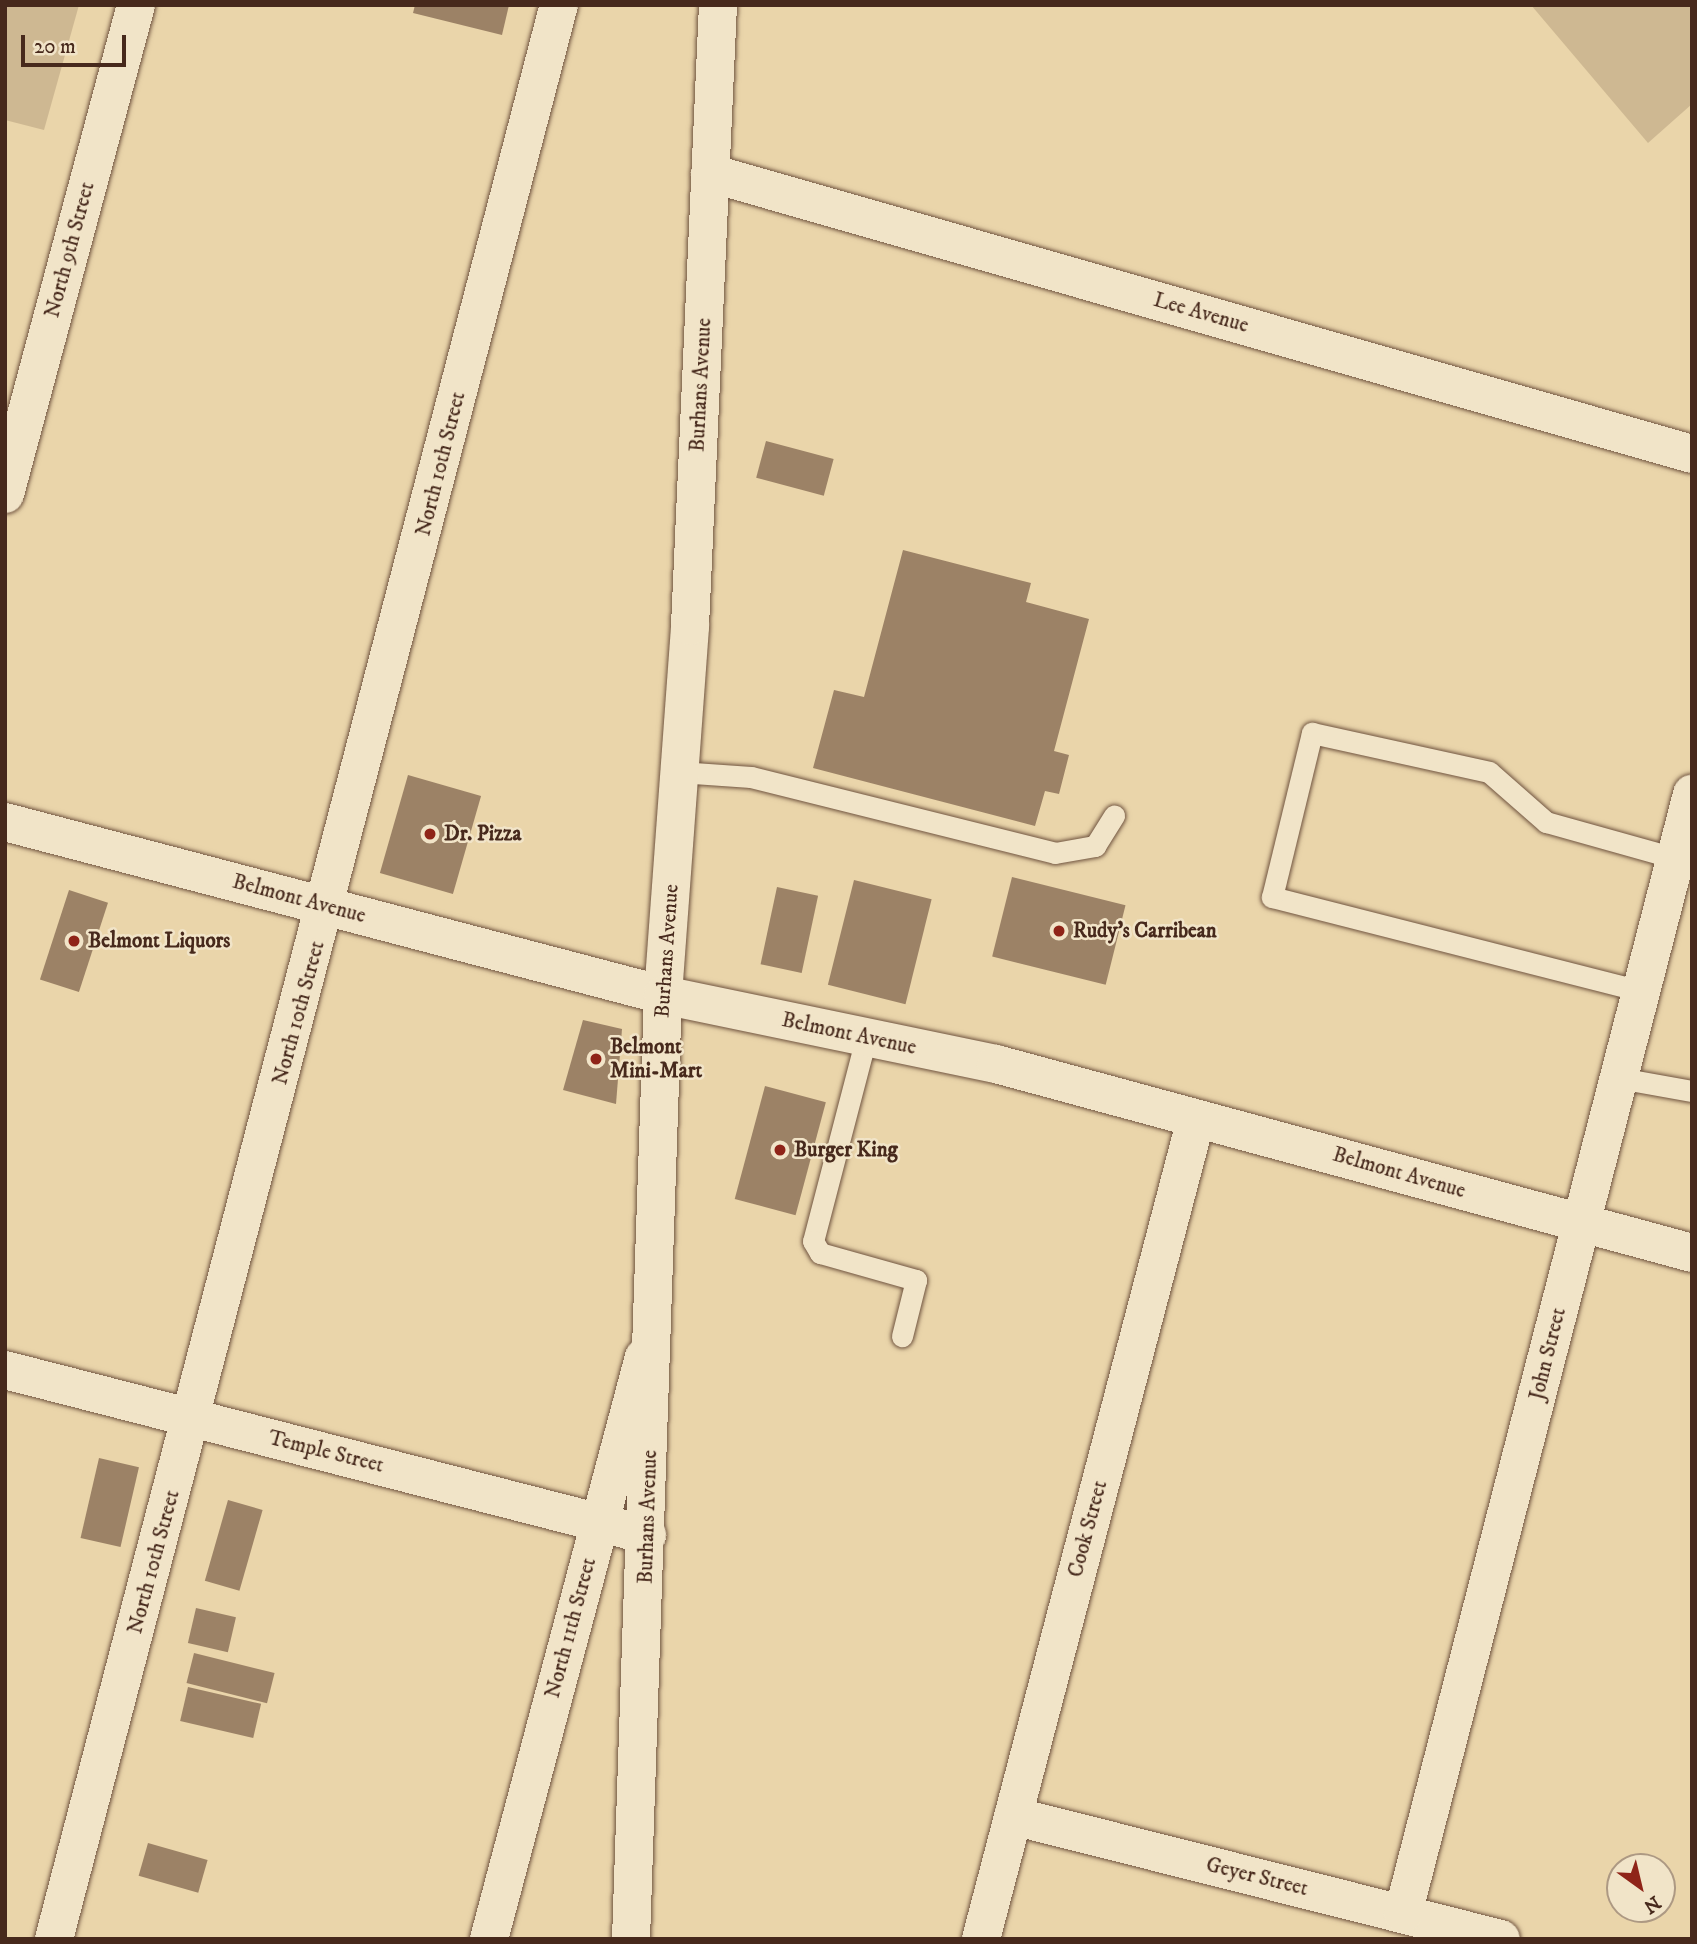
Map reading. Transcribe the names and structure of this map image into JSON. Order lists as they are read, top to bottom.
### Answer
{
  "streets": {
    "street": [
      "North 9th Street",
      "Lee Avenue",
      "Burhans Avenue",
      "North 10th Street",
      "Belmont Avenue",
      "John Street",
      "Temple Street",
      "Cook Street",
      "North 11th Street",
      "Geyer Street"
    ]
  },
  "crossings": [
    ["Lee Avenue", "Burhans Avenue"],
    ["Burhans Avenue", "Belmont Avenue"],
    ["Burhans Avenue", "Temple Street"],
    ["Burhans Avenue", "North 11th Street"],
    ["North 10th Street", "Belmont Avenue"],
    ["North 10th Street", "Temple Street"],
    ["Belmont Avenue", "John Street"],
    ["Belmont Avenue", "Cook Street"],
    ["John Street", "Geyer Street"],
    ["Temple Street", "North 11th Street"],
    ["Cook Street", "Geyer Street"]
  ],
  "places": [
    "Dr. Pizza",
    "Rudy's Carribean",
    "Belmont Liquors",
    "Belmont Mini-Mart",
    "Burger King"
  ],
  "scale_bar": "20 m",
  "north": "bottom right"
}
